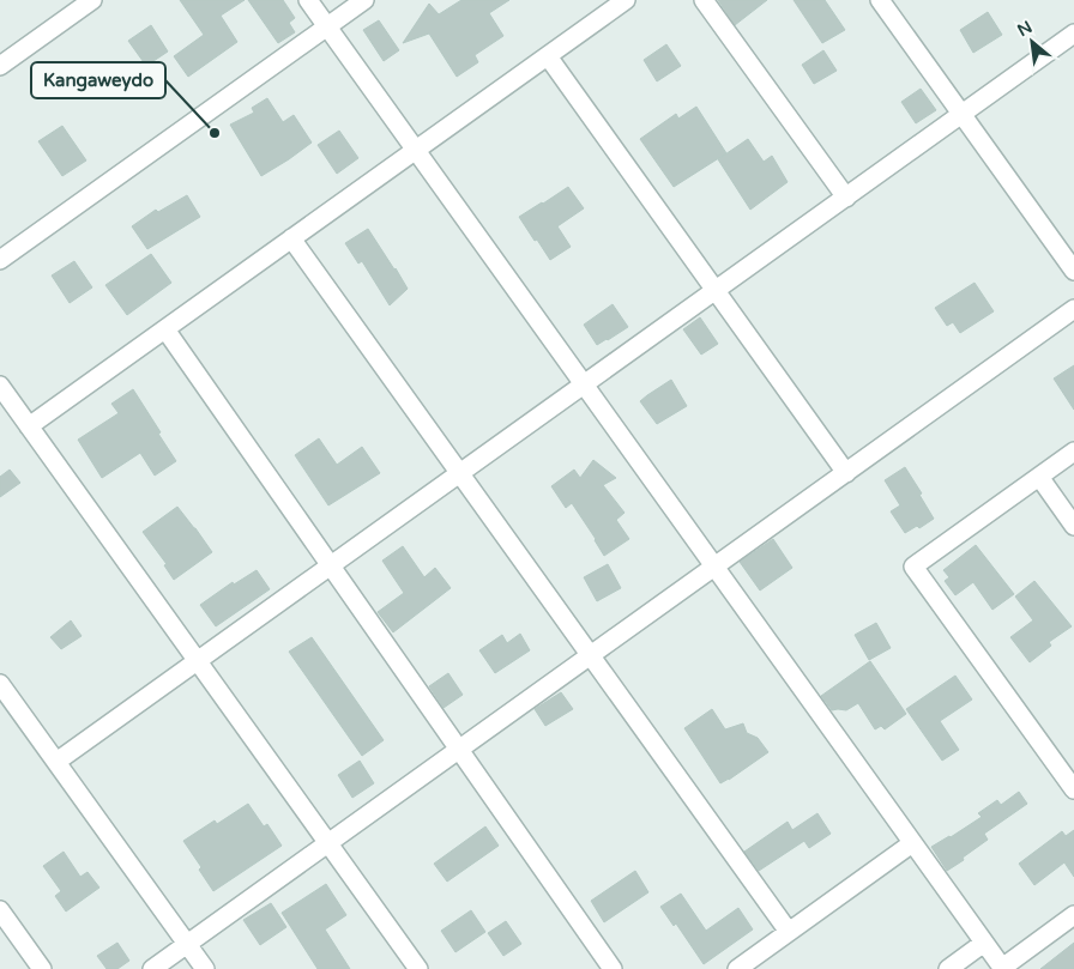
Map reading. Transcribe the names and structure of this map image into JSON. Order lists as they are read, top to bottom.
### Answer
{
  "places": ["Kangaweydo"],
  "north": "top left"
}
